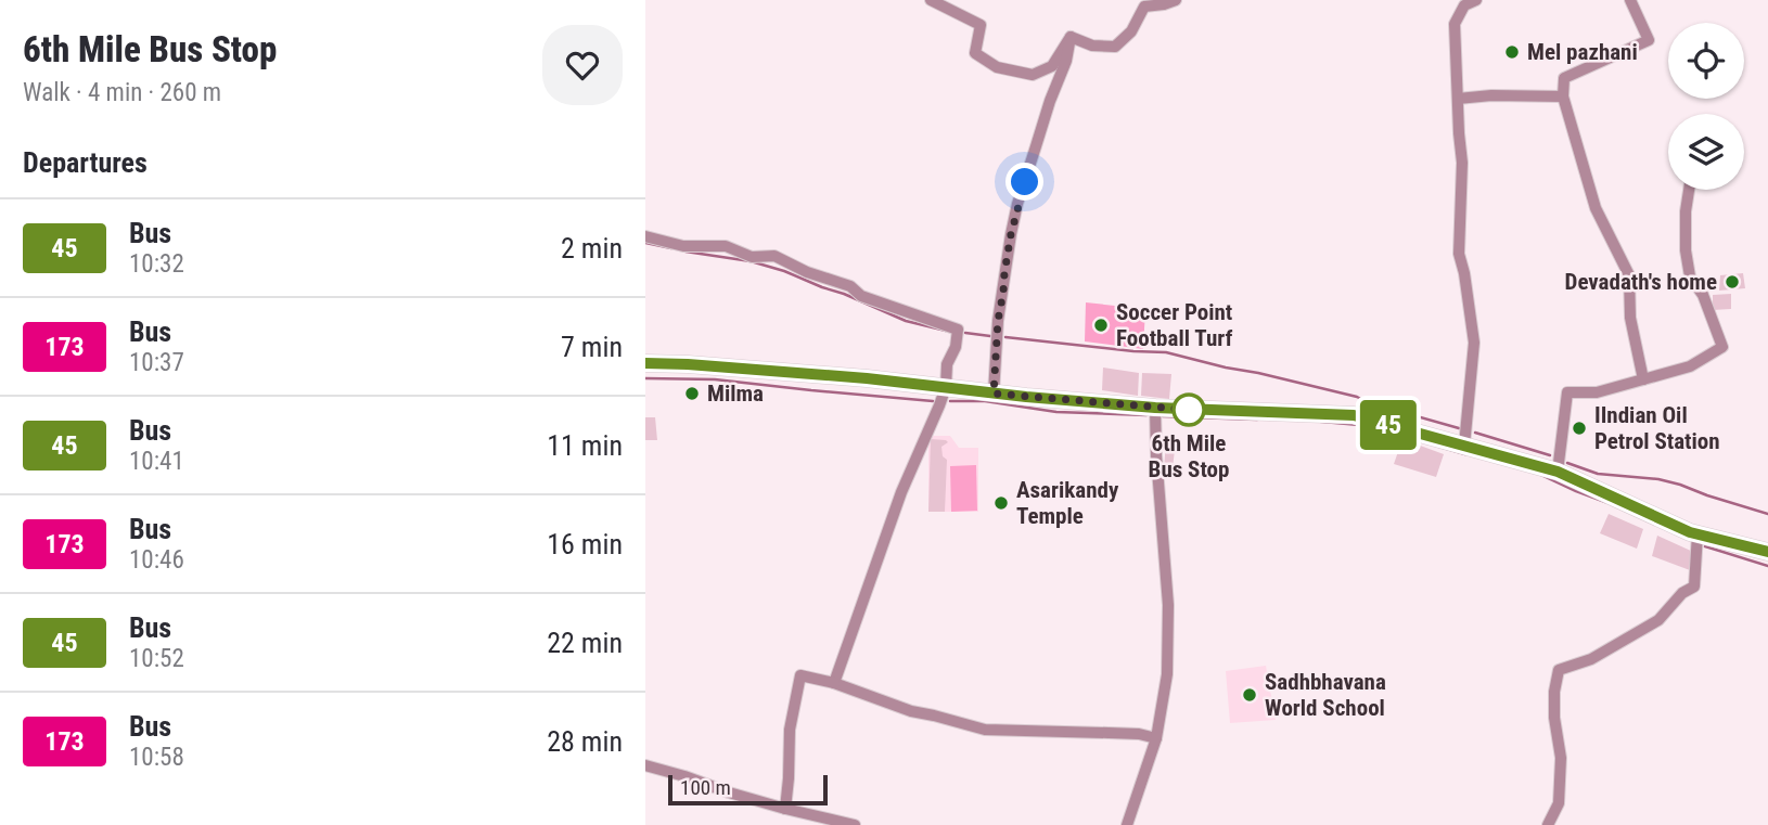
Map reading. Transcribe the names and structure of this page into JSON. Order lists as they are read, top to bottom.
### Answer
{
  "places": [
    "Mel pazhani",
    "Devadath's home",
    "Soccer Point Football Turf",
    "Milma",
    "6th Mile Bus Stop",
    "IIndian Oil Petrol Station",
    "Asarikandy Temple",
    "Sadhbhavana World School"
  ],
  "lines": ["bus line 45"],
  "scale_bar": "100 m",
  "page": {
    "heading": [
      ["6th Mile Bus Stop", "Walk · 4 min · 260 m"],
      "Departures"
    ],
    "on_map": "45",
    "list": [
      {
        "mark": "45",
        "name": "Bus",
        "note": "10:32",
        "value": "2 min"
      },
      {
        "mark": "173",
        "name": "Bus",
        "note": "10:37",
        "value": "7 min"
      },
      {
        "mark": "45",
        "name": "Bus",
        "note": "10:41",
        "value": "11 min"
      },
      {
        "mark": "173",
        "name": "Bus",
        "note": "10:46",
        "value": "16 min"
      },
      {
        "mark": "45",
        "name": "Bus",
        "note": "10:52",
        "value": "22 min"
      },
      {
        "mark": "173",
        "name": "Bus",
        "note": "10:58",
        "value": "28 min"
      }
    ],
    "scale": "100 m"
  }
}
